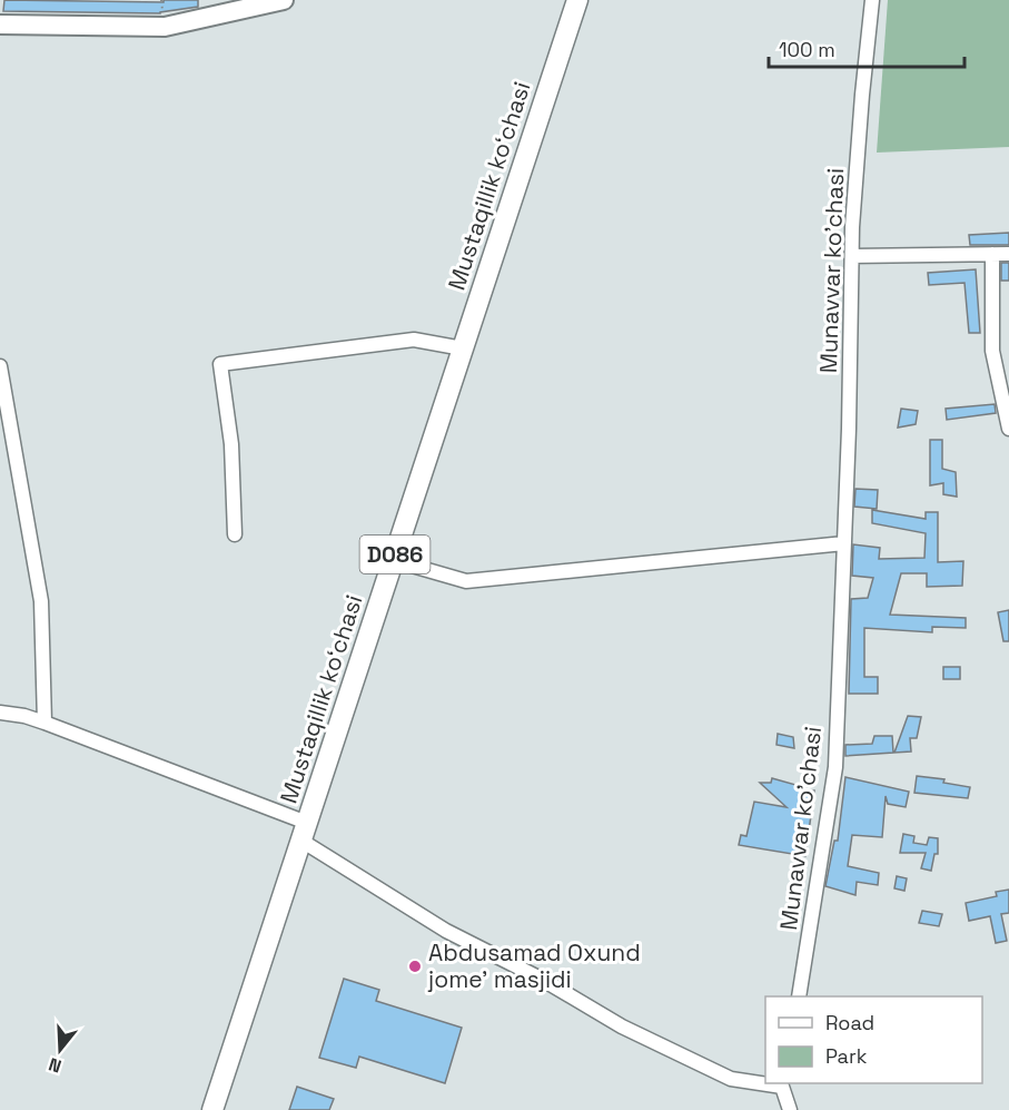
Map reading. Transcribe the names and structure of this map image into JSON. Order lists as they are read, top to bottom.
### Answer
{
  "streets": {
    "main road": ["Mustaqillik koʻchasi", "D086"],
    "street": ["Munavvar ko'chasi"]
  },
  "places": ["Abdusamad Oxund jome' masjidi"],
  "legend": ["Road", "Park"],
  "scale_bar": "100 m",
  "north": "bottom"
}
